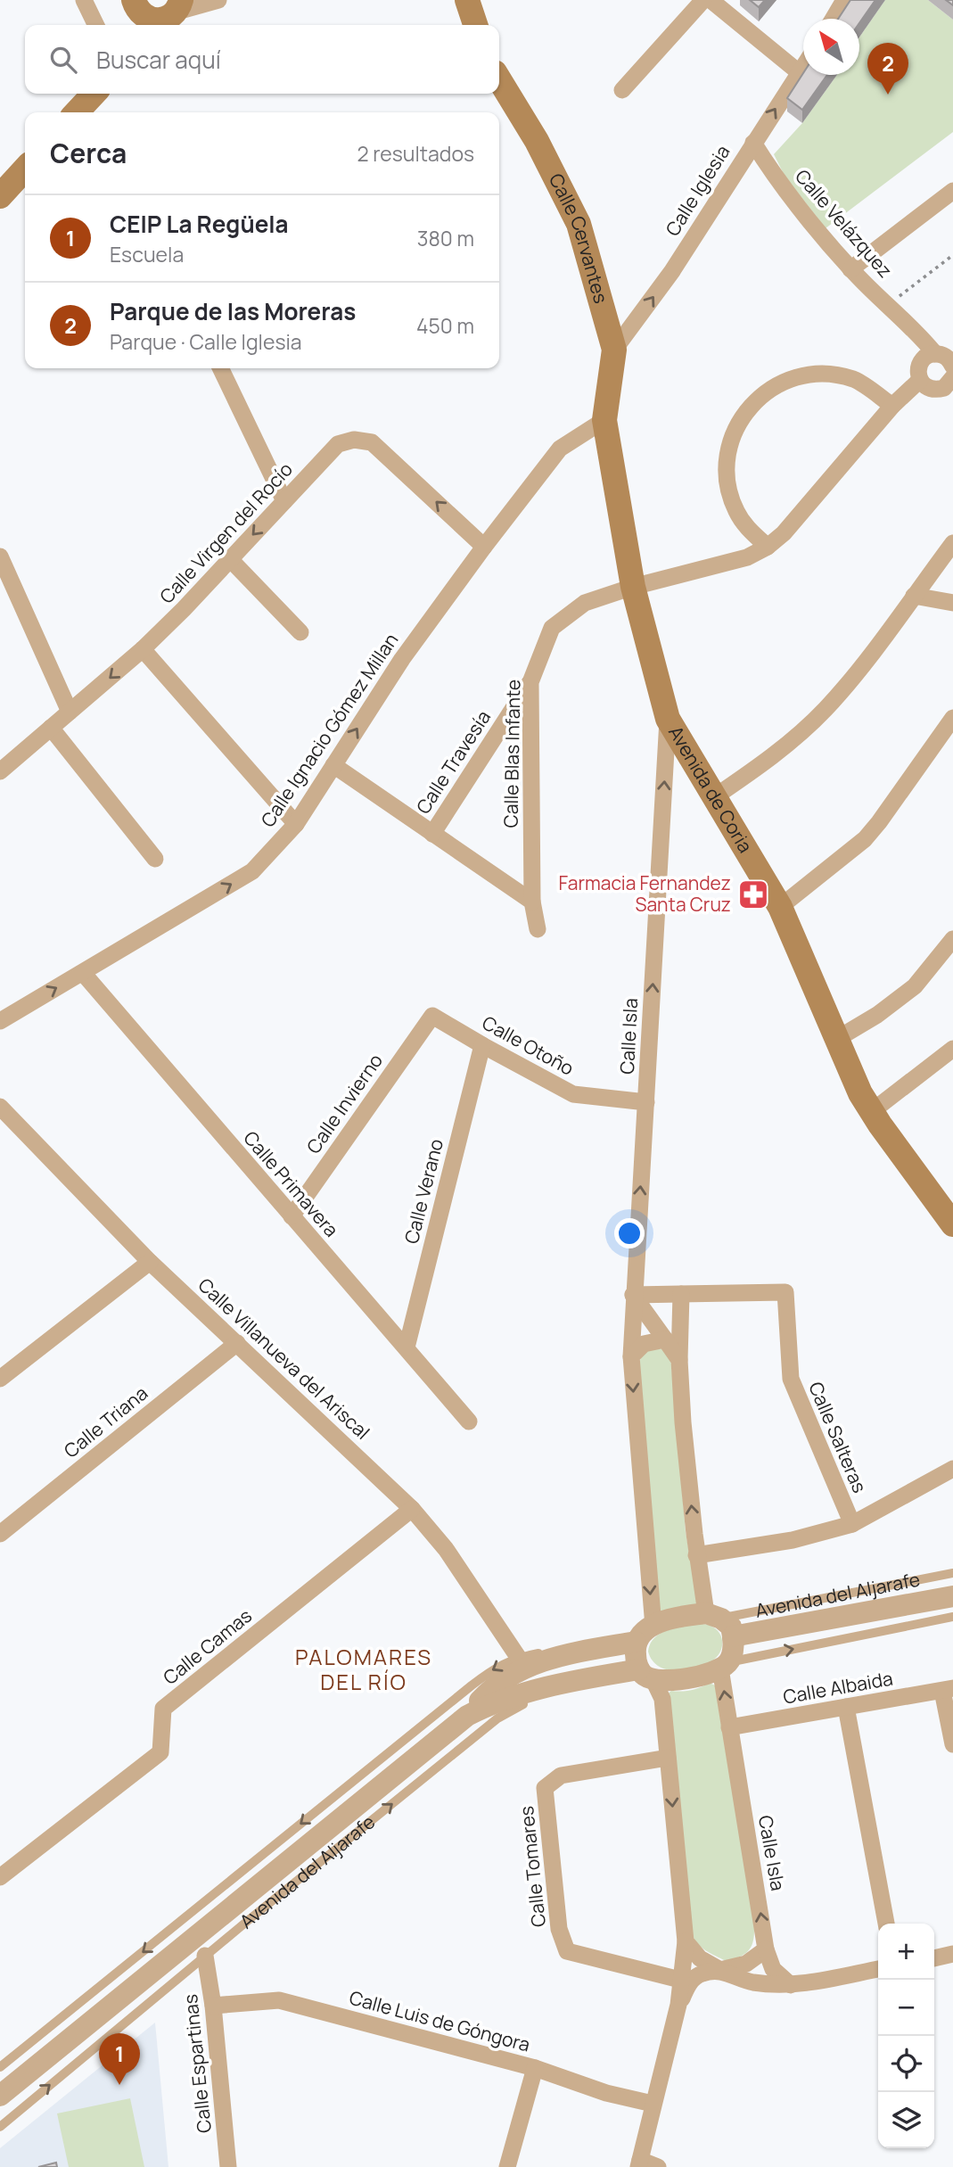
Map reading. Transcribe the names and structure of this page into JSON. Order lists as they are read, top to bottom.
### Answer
{
  "streets": {
    "main road": ["Calle Cervantes", "Avenida de Coria"],
    "street": [
      "Calle Iglesia",
      "Calle Velázquez",
      "Calle Virgen del Rocío",
      "Calle Ignacio Gómez Millan",
      "Calle Blas Infante",
      "Calle Travesía",
      "Calle Isla",
      "Calle Otoño",
      "Calle Invierno",
      "Calle Primavera",
      "Calle Verano",
      "Calle Villanueva del Ariscal",
      "Calle Triana",
      "Calle Salteras",
      "Avenida del Aljarafe",
      "Calle Camas",
      "Calle Albaida",
      "Calle Tomares",
      "Calle Luis de Góngora",
      "Calle Espartinas"
    ]
  },
  "crossings": [
    ["Calle Iglesia", "Calle Velázquez"],
    ["Calle Iglesia", "Calle Cervantes"],
    ["Calle Velázquez", "Calle Blas Infante"],
    ["Calle Cervantes", "Calle Ignacio Gómez Millan"],
    ["Calle Cervantes", "Avenida de Coria"],
    ["Calle Virgen del Rocío", "Calle Ignacio Gómez Millan"],
    ["Calle Ignacio Gómez Millan", "Avenida de Coria"],
    ["Calle Ignacio Gómez Millan", "Calle Primavera"],
    ["Calle Blas Infante", "Calle Travesía"],
    ["Calle Blas Infante", "Avenida de Coria"],
    ["Avenida de Coria", "Calle Isla"],
    ["Calle Isla", "Calle Otoño"],
    ["Calle Isla", "Calle Salteras"],
    ["Calle Isla", "Avenida del Aljarafe"],
    ["Calle Isla", "Calle Albaida"],
    ["Calle Otoño", "Calle Invierno"],
    ["Calle Otoño", "Calle Verano"],
    ["Calle Invierno", "Calle Primavera"],
    ["Calle Primavera", "Calle Verano"],
    ["Calle Villanueva del Ariscal", "Calle Triana"],
    ["Calle Villanueva del Ariscal", "Avenida del Aljarafe"],
    ["Calle Villanueva del Ariscal", "Calle Camas"],
    ["Avenida del Aljarafe", "Calle Espartinas"],
    ["Calle Luis de Góngora", "Calle Espartinas"]
  ],
  "one_way": ["Calle Ignacio Gómez Millan"],
  "districts": ["PALOMARES DEL RÍO"],
  "places": {
    "pharmacy": ["Farmacia Fernandez Santa Cruz"]
  },
  "north": "top left",
  "page": {
    "search": "Buscar aquí",
    "pins": ["2", "1"],
    "heading": ["Cerca", "2 resultados"],
    "list": [
      {
        "mark": "1",
        "name": "CEIP La Regüela",
        "note": "Escuela",
        "value": "380 m"
      },
      {
        "mark": "2",
        "name": "Parque de las Moreras",
        "note": "Parque · Calle Iglesia",
        "value": "450 m"
      }
    ],
    "map_buttons": ["+", "−"]
  }
}
